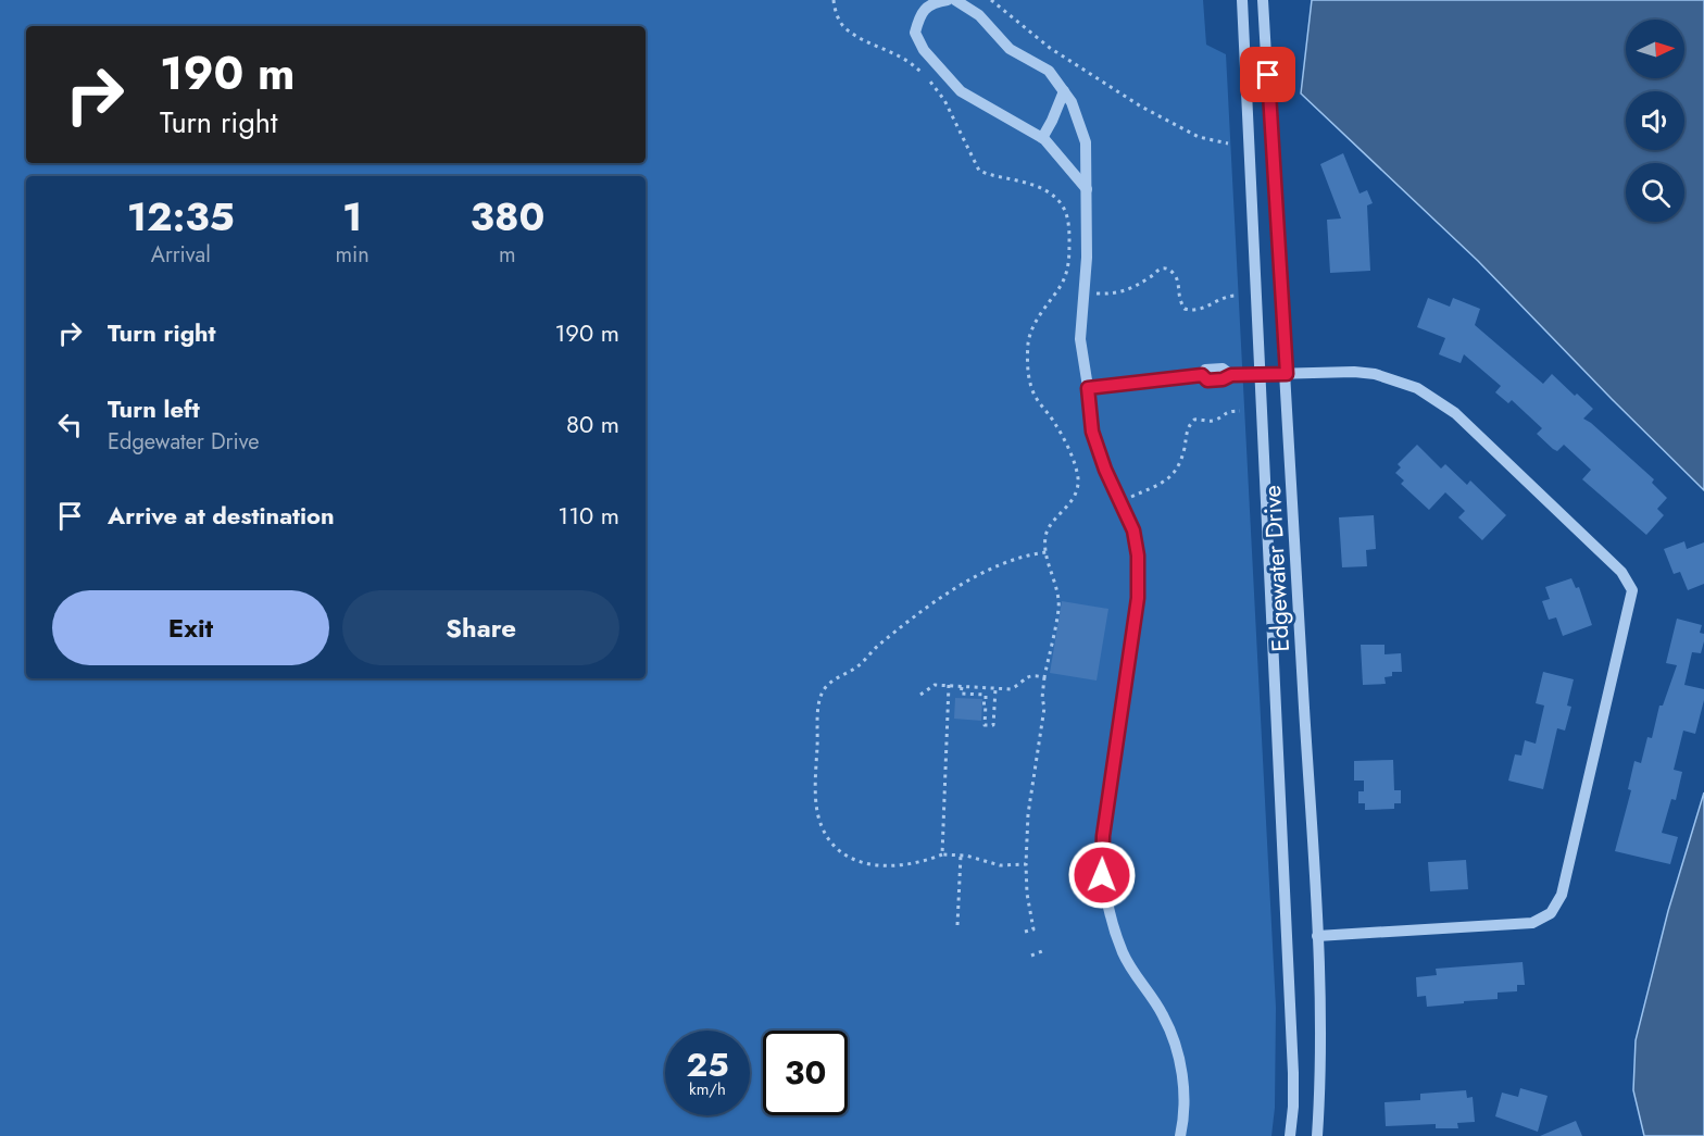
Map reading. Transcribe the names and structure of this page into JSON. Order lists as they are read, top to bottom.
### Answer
{
  "streets": {
    "street": ["Edgewater Drive"]
  },
  "north": "right",
  "page": {
    "turn": ["190 m", "Turn right"],
    "eta": [
      "12:35",
      "Arrival",
      "1",
      "min",
      "380",
      "m"
    ],
    "list": [
      {
        "name": "Turn right",
        "value": "190 m"
      },
      {
        "name": "Turn left",
        "note": "Edgewater Drive",
        "value": "80 m"
      },
      {
        "name": "Arrive at destination",
        "value": "110 m"
      }
    ],
    "buttons": ["Exit", "Share"],
    "speed": "25 km/h",
    "limit": "30"
  }
}
